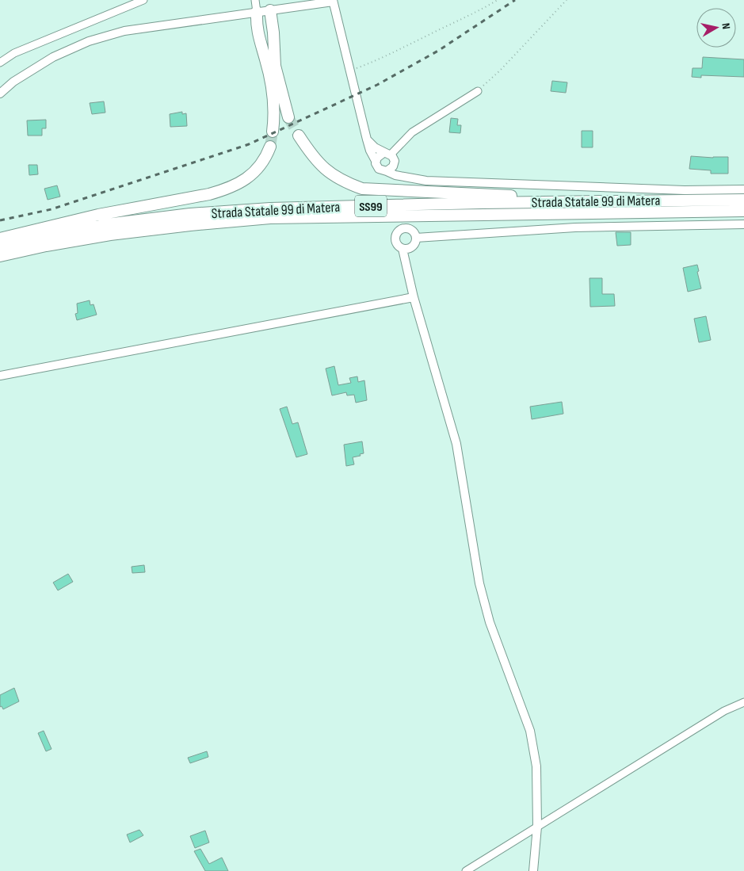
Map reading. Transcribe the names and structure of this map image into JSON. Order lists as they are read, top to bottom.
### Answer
{
  "streets": {
    "highway": ["Strada Statale 99 di Matera", "SS99"]
  },
  "north": "right"
}
